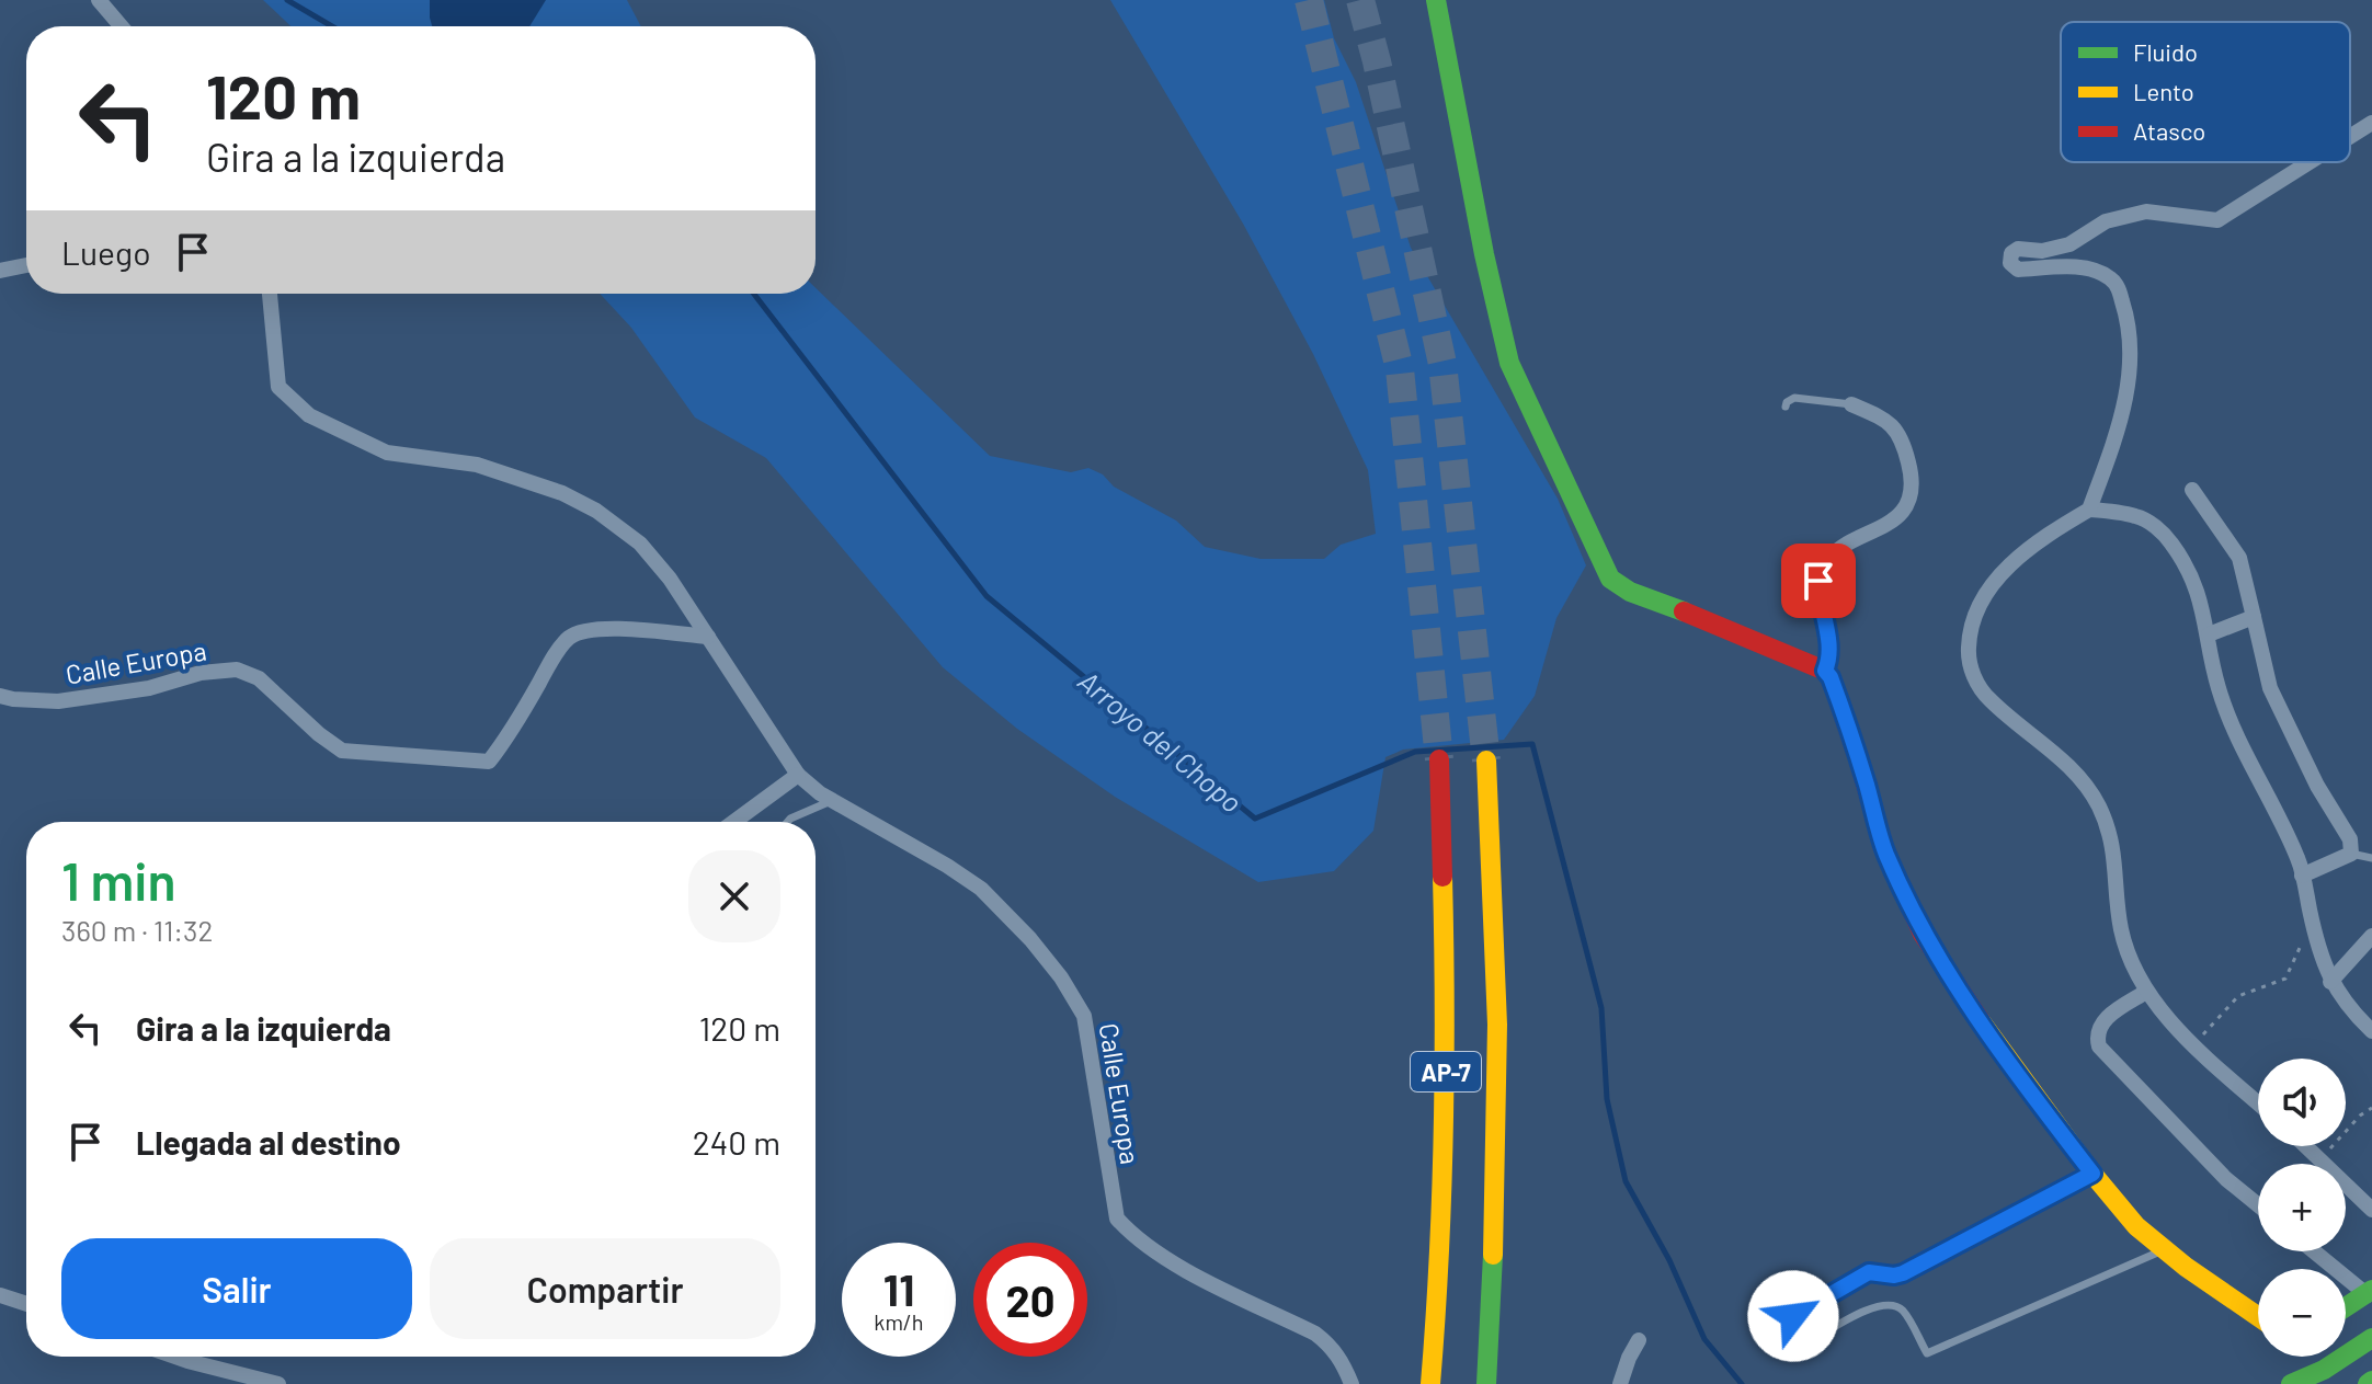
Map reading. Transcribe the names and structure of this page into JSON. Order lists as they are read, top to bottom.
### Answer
{
  "streets": {
    "main road": ["AP-7"],
    "street": ["Calle Europa"]
  },
  "water": ["Arroyo del Chopo"],
  "legend": ["Fluido", "Lento", "Atasco"],
  "page": {
    "turn": ["120 m", "Gira a la izquierda"],
    "then": "Luego",
    "heading": ["1 min", "360 m · 11:32"],
    "list": [
      {
        "name": "Gira a la izquierda",
        "value": "120 m"
      },
      {
        "name": "Llegada al destino",
        "value": "240 m"
      }
    ],
    "map_buttons": ["+", "−"],
    "buttons": ["Salir", "Compartir"],
    "speed": "11 km/h",
    "limit": "20"
  }
}
